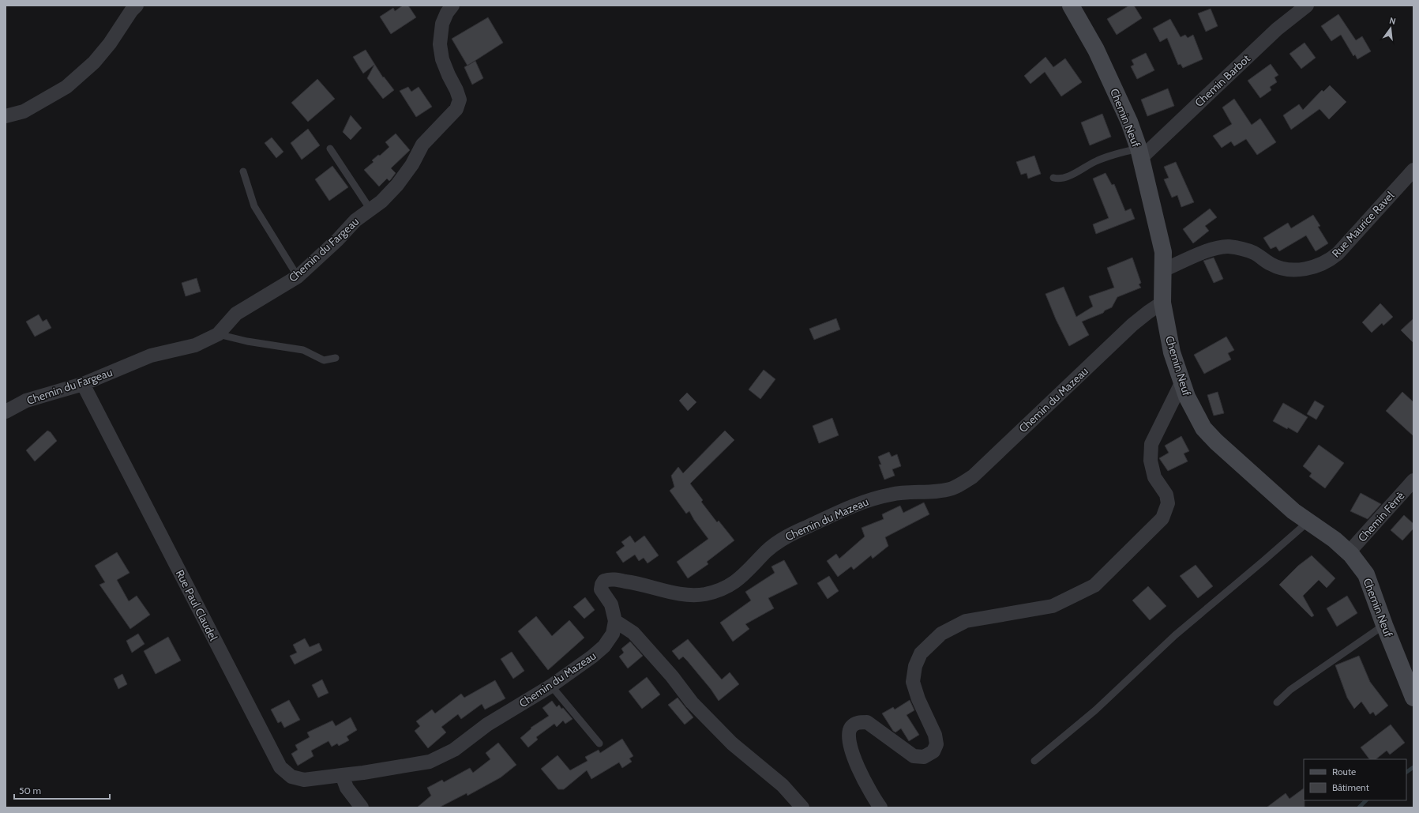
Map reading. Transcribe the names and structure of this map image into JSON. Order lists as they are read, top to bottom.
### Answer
{
  "streets": {
    "main road": ["Chemin Neuf"],
    "street": [
      "Chemin Barbot",
      "Rue Maurice Ravel",
      "Chemin du Fargeau",
      "Chemin du Mazeau",
      "Chemin Fèrrè",
      "Rue Paul Claudel"
    ]
  },
  "crossings": [
    ["Chemin Barbot", "Chemin Neuf"],
    ["Chemin Neuf", "Rue Maurice Ravel"],
    ["Chemin Neuf", "Chemin du Mazeau"],
    ["Chemin Neuf", "Chemin Fèrrè"],
    ["Chemin du Fargeau", "Rue Paul Claudel"],
    ["Chemin du Mazeau", "Rue Paul Claudel"]
  ],
  "legend": ["Route", "Bâtiment"],
  "scale_bar": "50 m",
  "north": "top"
}
